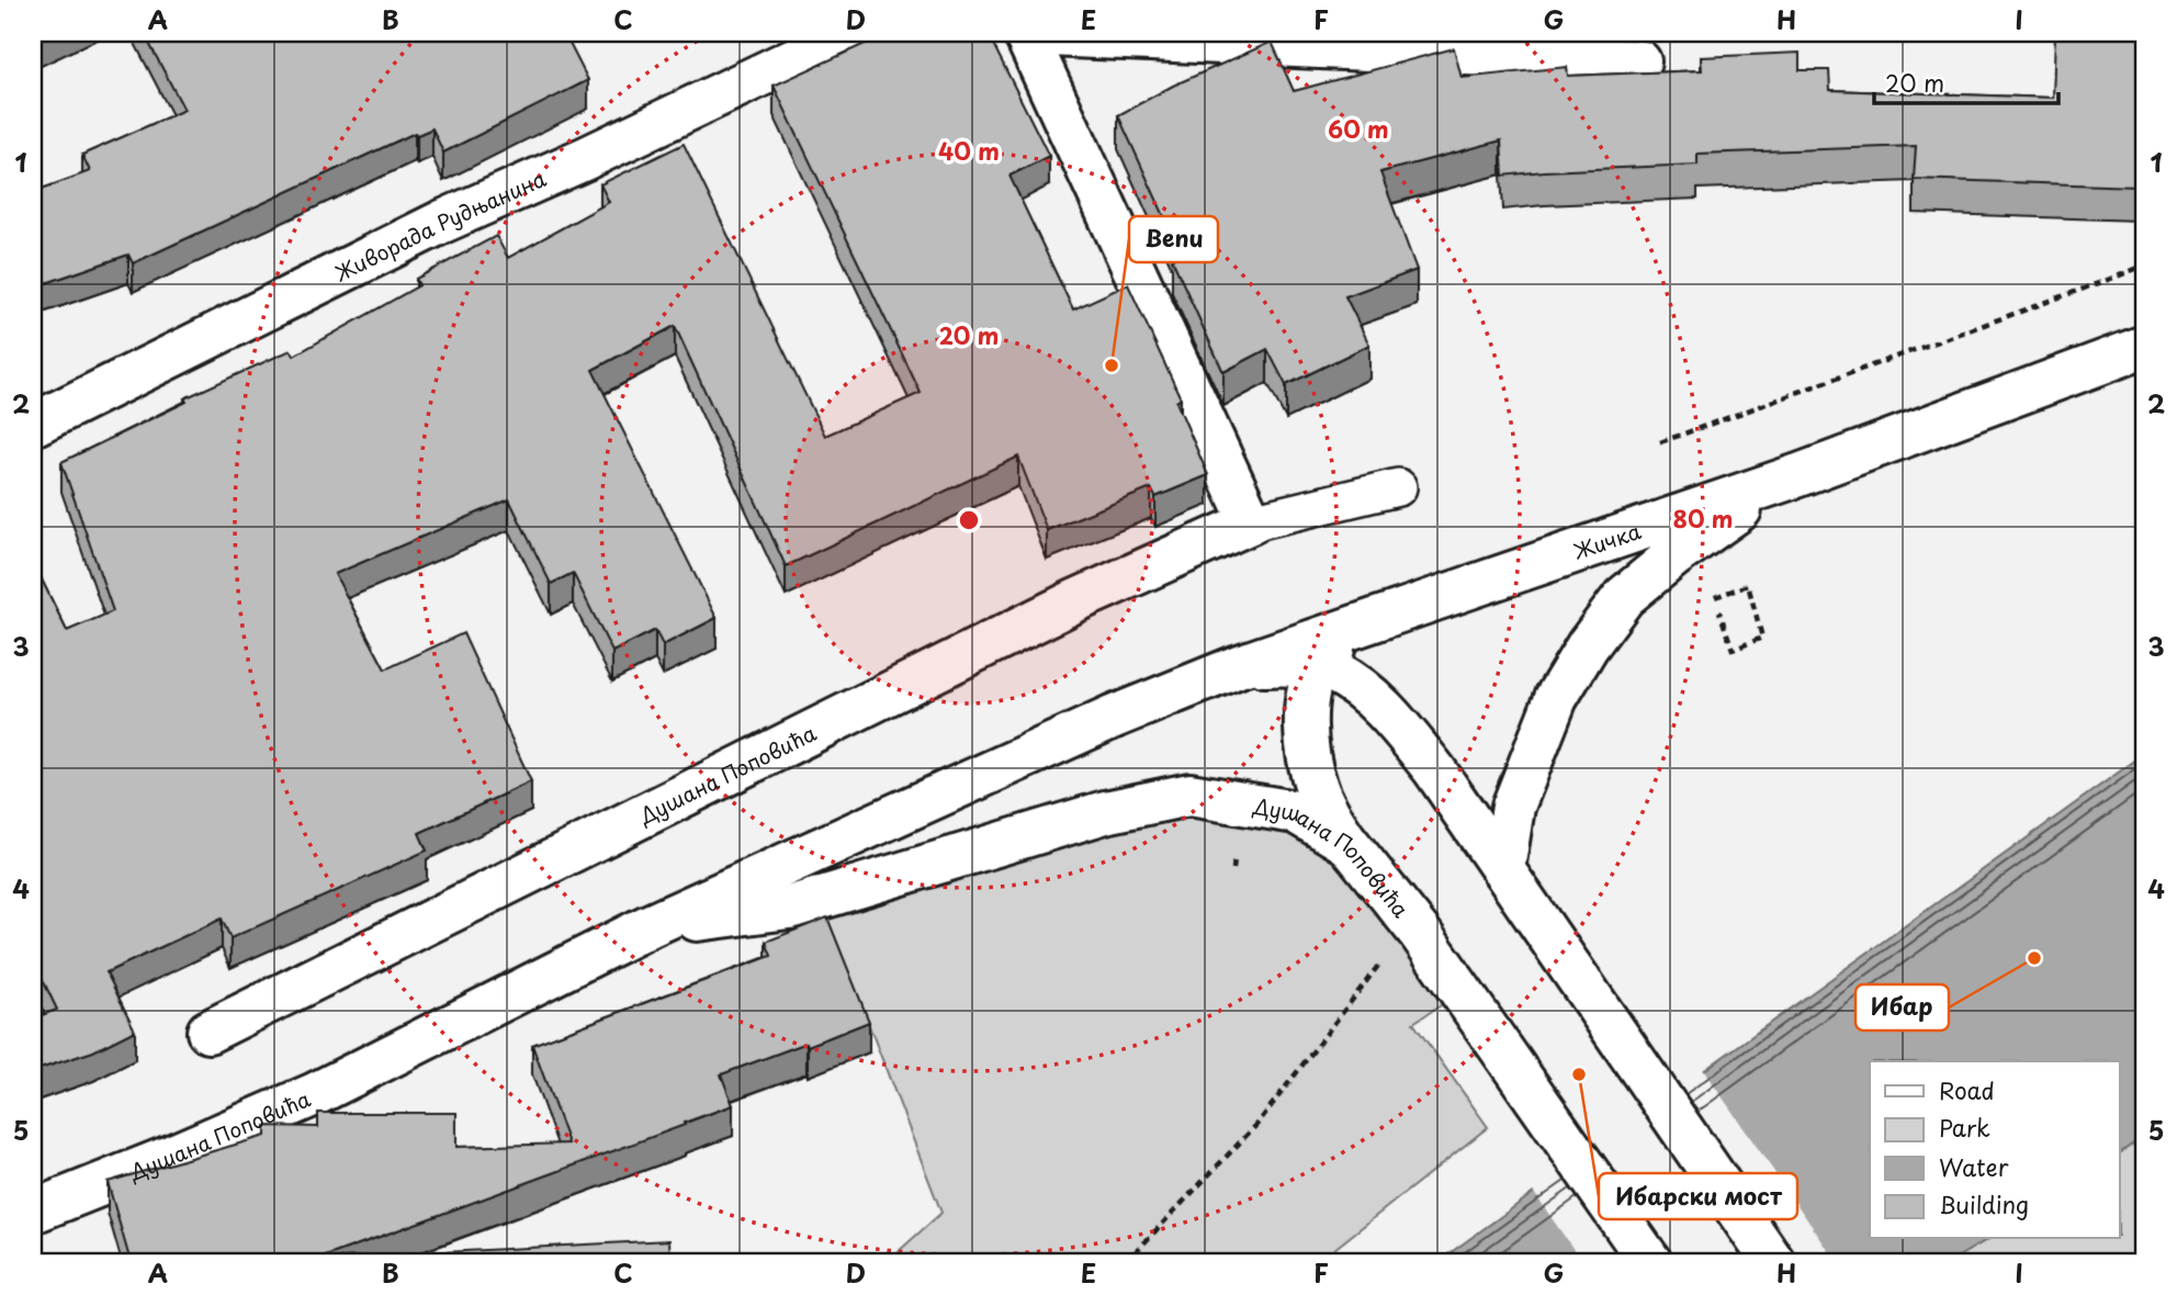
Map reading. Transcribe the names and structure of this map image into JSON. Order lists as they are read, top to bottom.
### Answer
{
  "streets": {
    "main road": ["Живорада Рудњанина", "Жичка", "Душана Поповића"]
  },
  "crossings": [
    ["Жичка", "Душана Поповића"]
  ],
  "places": ["Benu", "Ибар", "Ибарски мост"],
  "legend": [
    "Road",
    "Park",
    "Water",
    "Building"
  ],
  "scale_bar": "20 m",
  "grid": {
    "columns": [
      "A",
      "B",
      "C",
      "D",
      "E",
      "F",
      "G",
      "H",
      "I"
    ],
    "rows": [
      "1",
      "2",
      "3",
      "4",
      "5"
    ]
  },
  "rings": [
    "60 m",
    "40 m",
    "20 m",
    "80 m"
  ]
}
